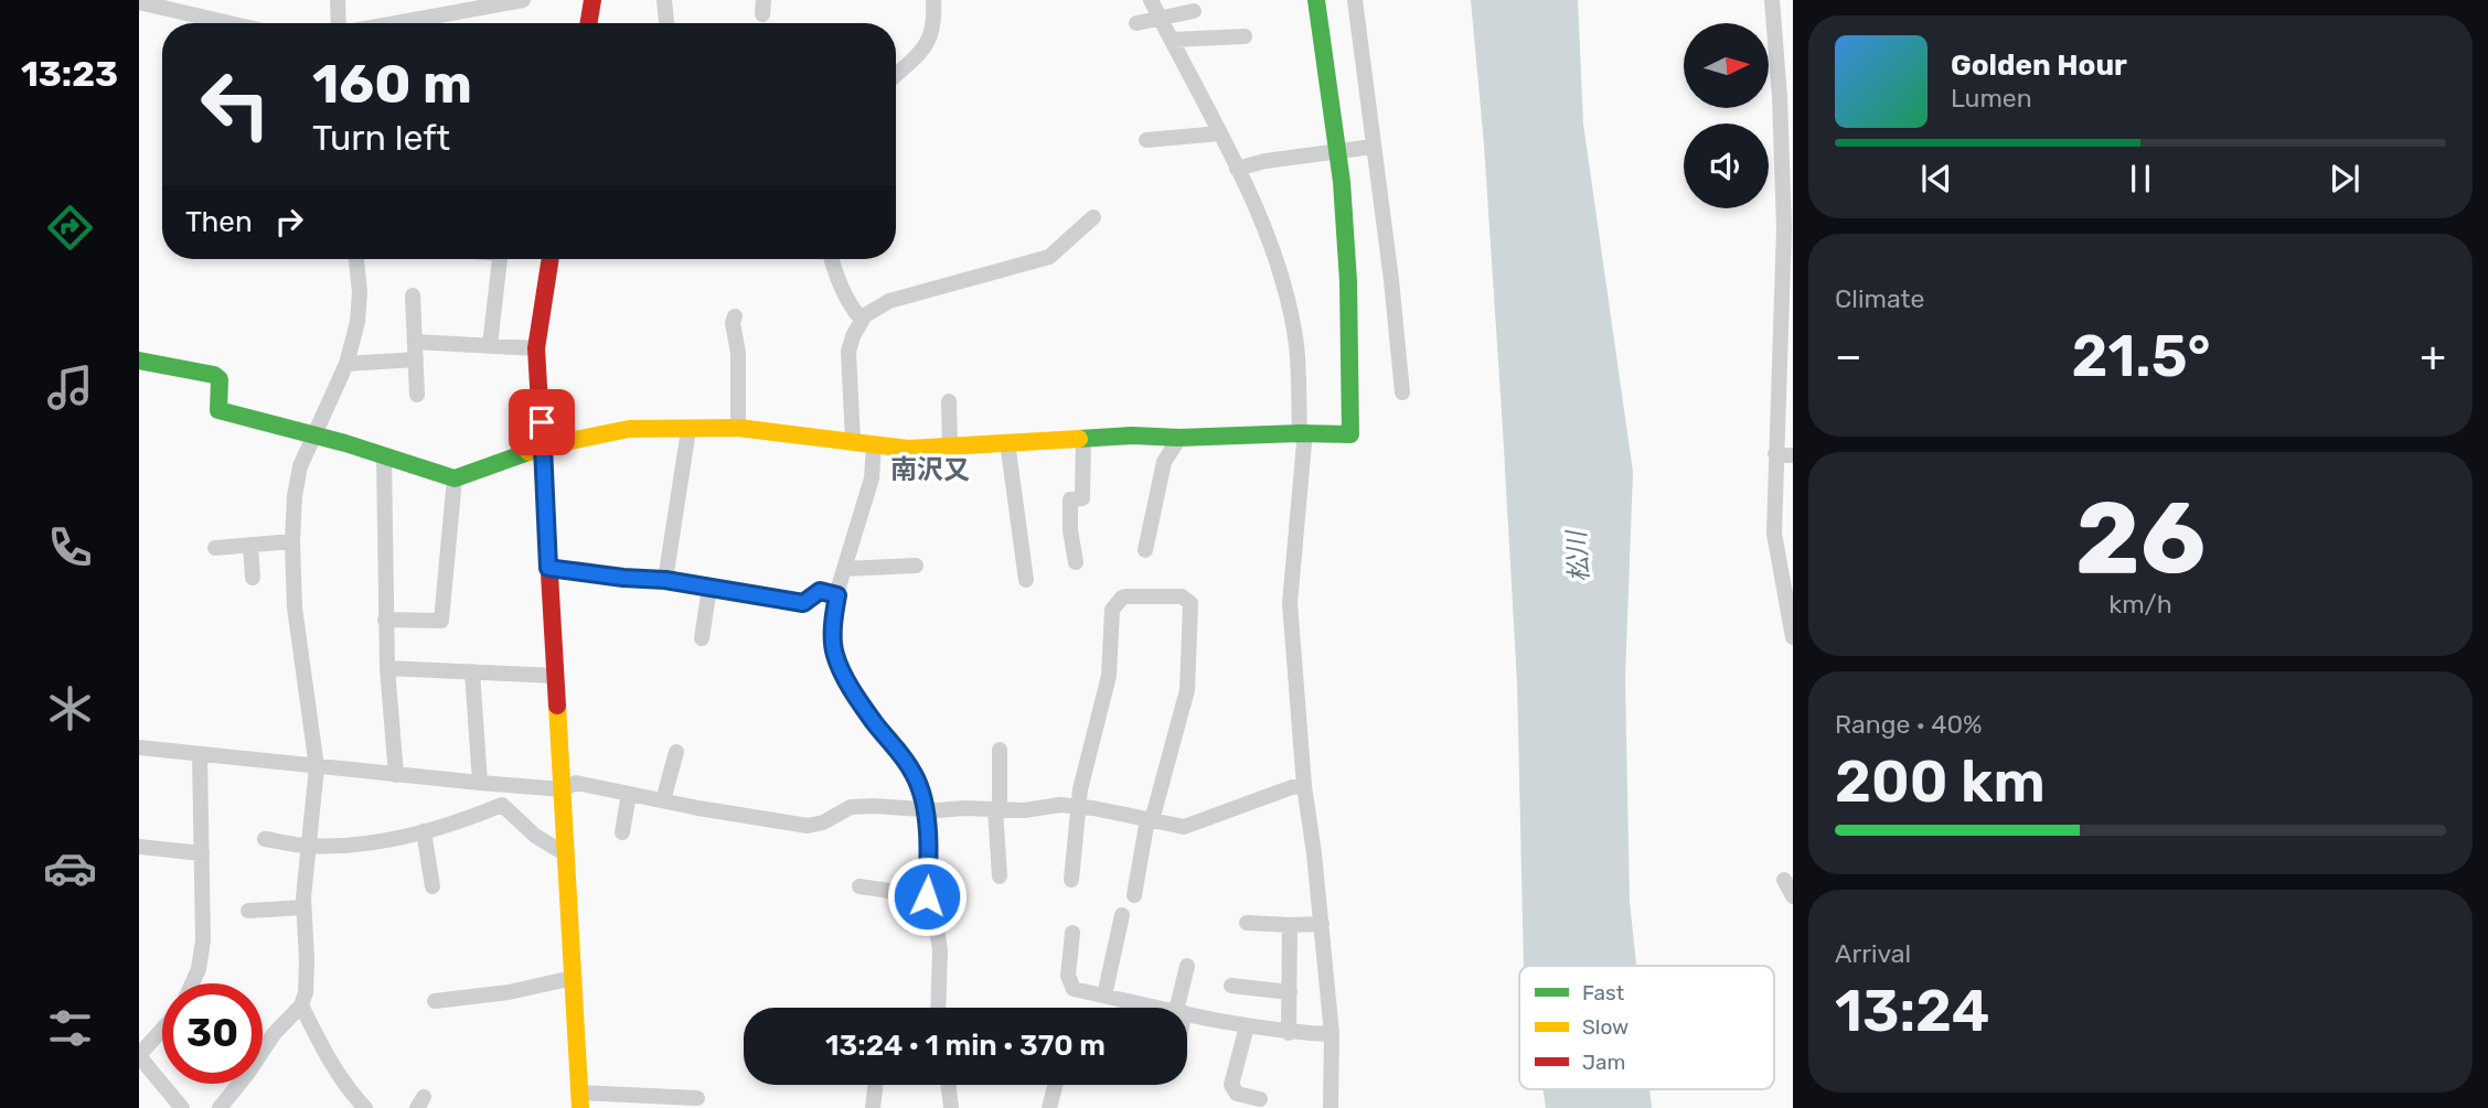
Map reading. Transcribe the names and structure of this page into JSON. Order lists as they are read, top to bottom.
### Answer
{
  "districts": ["南沢又"],
  "water": ["松川"],
  "legend": ["Fast", "Slow", "Jam"],
  "north": "right",
  "page": {
    "tabs": "13:23",
    "turn": ["160 m", "Turn left"],
    "song": ["Golden Hour", "Lumen"],
    "then": "Then",
    "tile": [
      "Climate",
      ["26", "km/h"],
      ["Range · 40%", "200 km"],
      ["Arrival", "13:24"]
    ],
    "heat": ["−", "21.5°", "+"],
    "limit": "30",
    "trip": "13:24 · 1 min · 370 m"
  }
}
